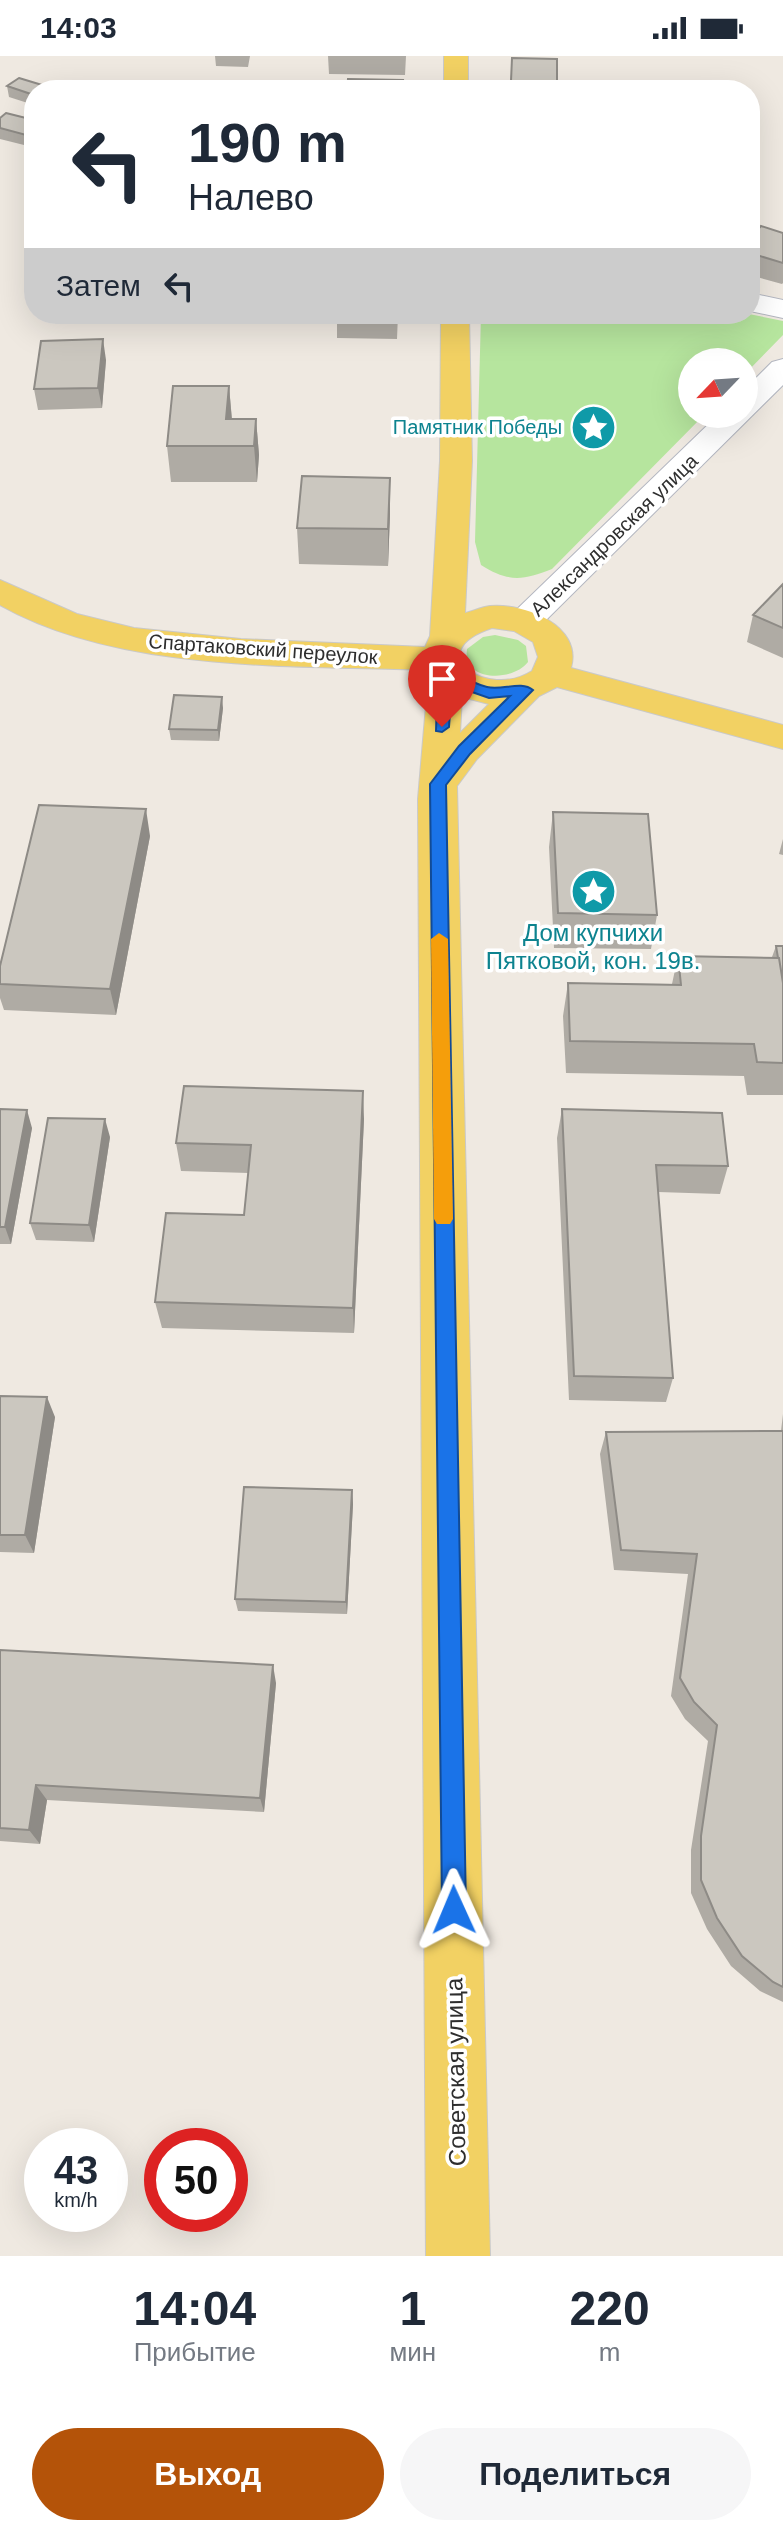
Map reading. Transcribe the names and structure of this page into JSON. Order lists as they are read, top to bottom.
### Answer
{
  "streets": {
    "main road": ["Спартаковский переулок", "Советская улица"],
    "street": ["Александровская улица"]
  },
  "crossings": [
    ["Александровская улица", "Спартаковский переулок"],
    ["Александровская улица", "Советская улица"],
    ["Спартаковский переулок", "Советская улица"]
  ],
  "places": {
    "place": ["Памятник Победы", "Дом купчихи Пятковой, кон. 19в."]
  },
  "north": "bottom left",
  "page": {
    "status": "14:03",
    "turn": ["190 m", "Налево"],
    "then": "Затем",
    "speed": "43 km/h",
    "limit": "50",
    "eta": [
      "14:04",
      "Прибытие",
      "1",
      "мин",
      "220",
      "m"
    ],
    "buttons": ["Выход", "Поделиться"]
  }
}
